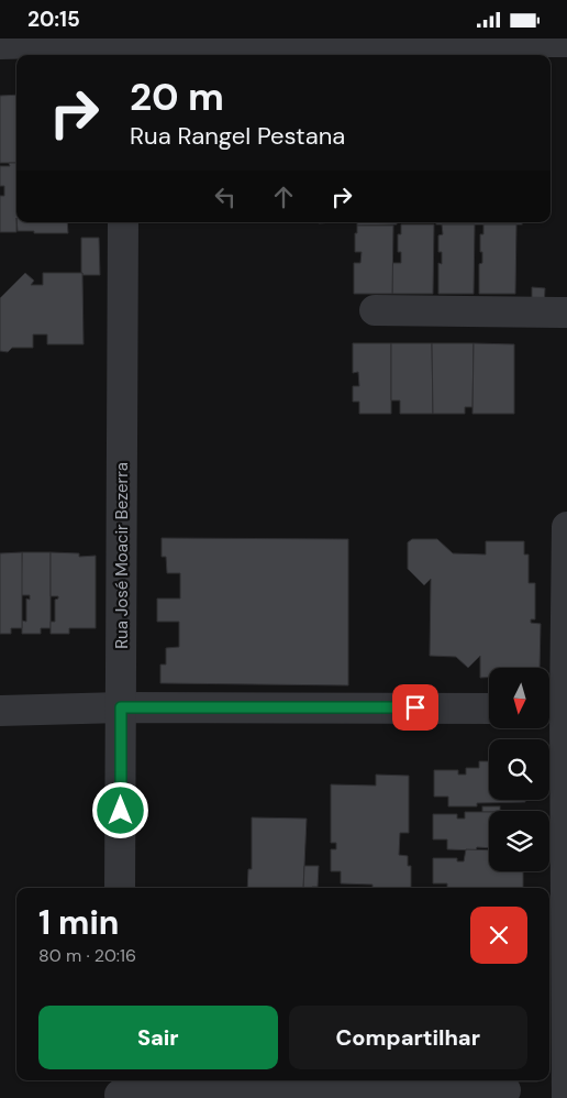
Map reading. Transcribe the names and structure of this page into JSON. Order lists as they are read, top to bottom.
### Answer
{
  "streets": {
    "street": ["Rua José Moacir Bezerra"]
  },
  "north": "bottom",
  "page": {
    "status": "20:15",
    "turn": ["20 m", "Rua Rangel Pestana"],
    "heading": ["1 min", "80 m · 20:16"],
    "buttons": ["Sair", "Compartilhar"]
  }
}
